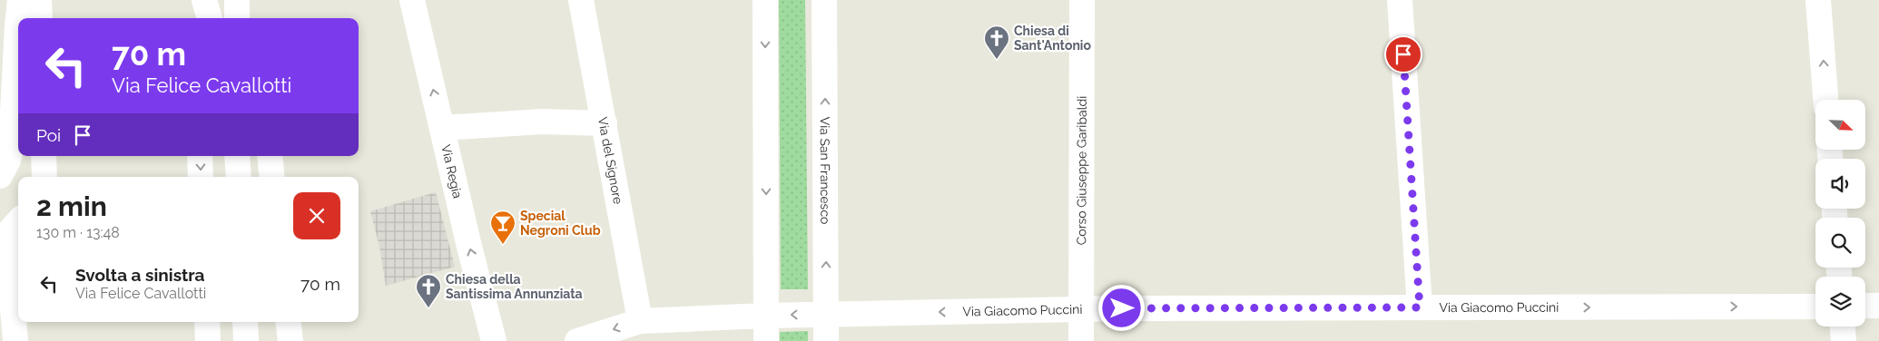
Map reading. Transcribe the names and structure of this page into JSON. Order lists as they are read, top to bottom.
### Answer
{
  "streets": {
    "street": [
      "Via del Signore",
      "Via Regia",
      "Via San Francesco",
      "Corso Giuseppe Garibaldi",
      "Via Giacomo Puccini"
    ]
  },
  "crossings": [
    ["Via del Signore", "Via Giacomo Puccini"],
    ["Via San Francesco", "Via Giacomo Puccini"],
    ["Corso Giuseppe Garibaldi", "Via Giacomo Puccini"]
  ],
  "one_way": ["Via Regia"],
  "places": {
    "church": ["Chiesa di Sant'Antonio", "Chiesa della Santissima Annunziata"],
    "bar": ["Special Negroni Club"]
  },
  "north": "bottom right",
  "page": {
    "turn": ["70 m", "Via Felice Cavallotti"],
    "then": "Poi",
    "heading": ["2 min", "130 m · 13:48"],
    "list": [
      {
        "name": "Svolta a sinistra",
        "note": "Via Felice Cavallotti",
        "value": "70 m"
      }
    ]
  }
}
